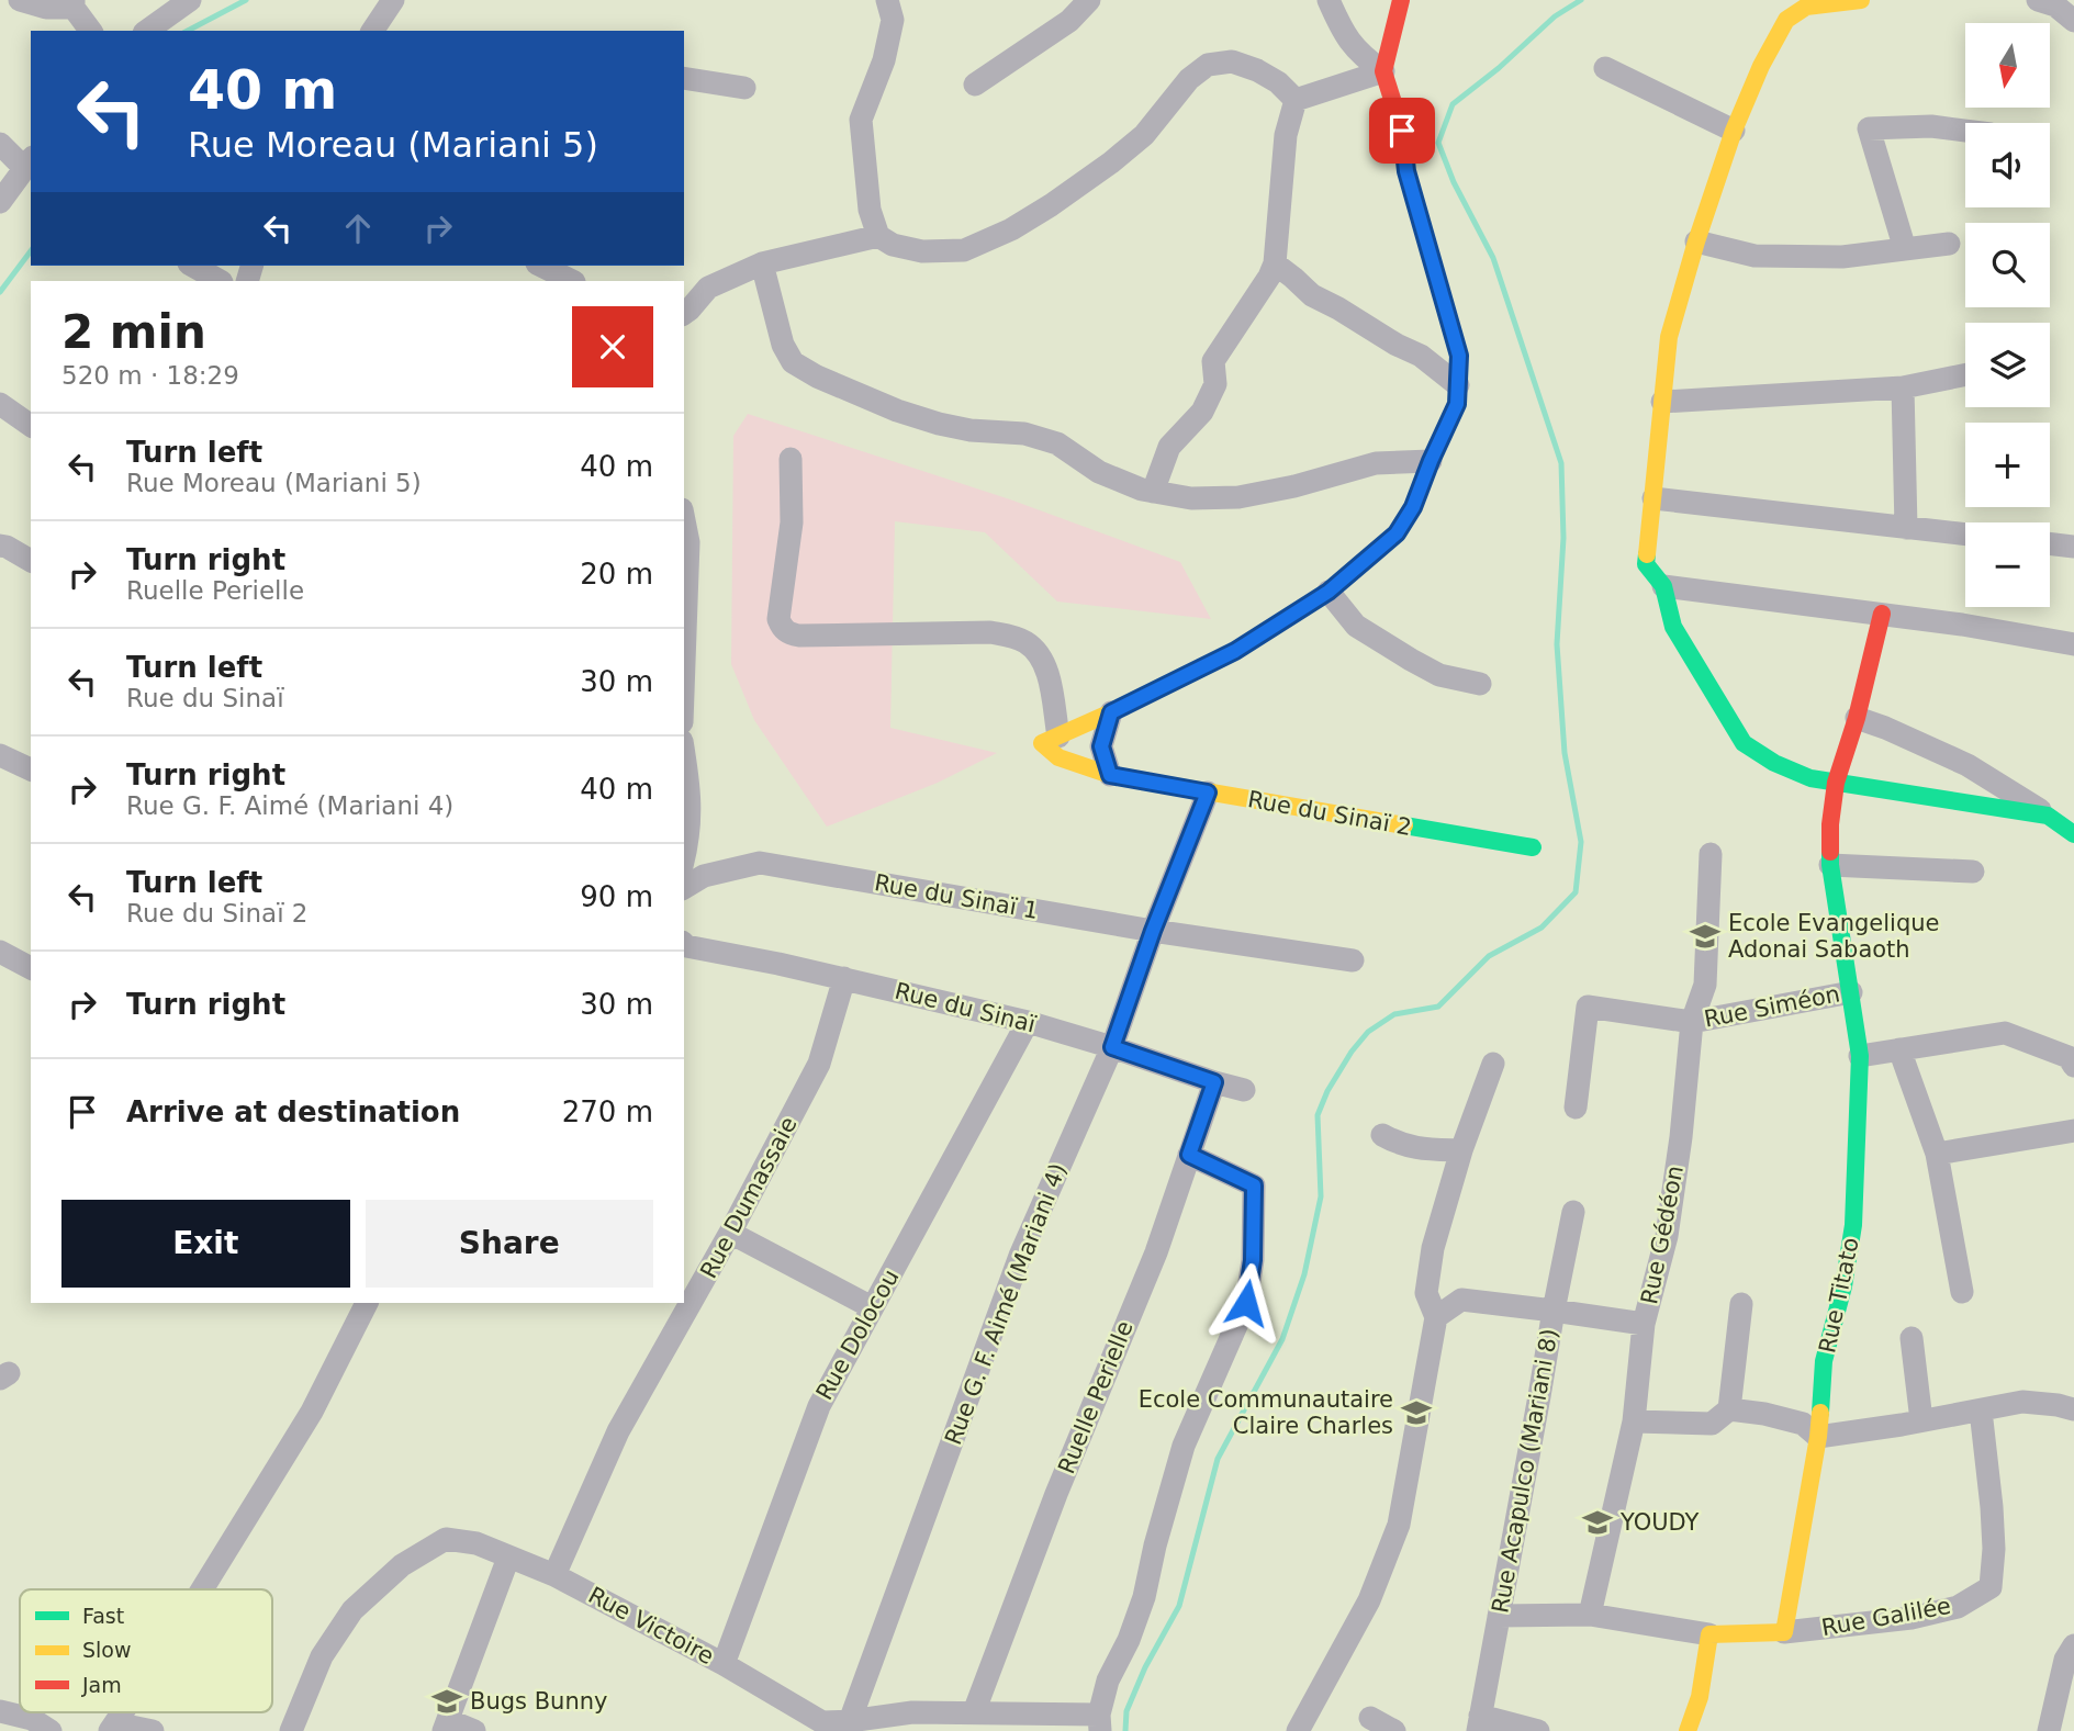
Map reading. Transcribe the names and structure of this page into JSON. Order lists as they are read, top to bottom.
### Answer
{
  "streets": {
    "street": [
      "Rue du Sinaï 2",
      "Rue du Sinaï 1",
      "Rue Siméon",
      "Rue du Sinaï",
      "Rue Dumassaie",
      "Rue Gédéon",
      "Rue Titato",
      "Rue G. F. Aimé (Mariani 4)",
      "Rue Dolocou",
      "Ruelle Perielle",
      "Rue Acapulco (Mariani 8)",
      "Rue Galilée",
      "Rue Victoire"
    ]
  },
  "crossings": [
    ["Rue du Sinaï 2", "Rue G. F. Aimé (Mariani 4)"],
    ["Rue du Sinaï 1", "Rue G. F. Aimé (Mariani 4)"],
    ["Rue Siméon", "Rue Gédéon"],
    ["Rue Siméon", "Rue Titato"],
    ["Rue du Sinaï", "Rue Dumassaie"],
    ["Rue du Sinaï", "Rue G. F. Aimé (Mariani 4)"],
    ["Rue du Sinaï", "Rue Dolocou"],
    ["Rue du Sinaï", "Ruelle Perielle"],
    ["Rue Dumassaie", "Rue Victoire"],
    ["Rue Titato", "Rue Galilée"],
    ["Rue G. F. Aimé (Mariani 4)", "Rue Victoire"],
    ["Rue Dolocou", "Rue Victoire"],
    ["Ruelle Perielle", "Rue Victoire"]
  ],
  "places": {
    "school or university": [
      "Ecole Evangelique Adonai Sabaoth",
      "Ecole Communautaire Claire Charles",
      "YOUDY",
      "Bugs Bunny"
    ]
  },
  "legend": ["Fast", "Slow", "Jam"],
  "north": "bottom",
  "page": {
    "map_buttons": ["+", "−"],
    "turn": ["40 m", "Rue Moreau (Mariani 5)"],
    "heading": ["2 min", "520 m · 18:29"],
    "list": [
      {
        "name": "Turn left",
        "note": "Rue Moreau (Mariani 5)",
        "value": "40 m"
      },
      {
        "name": "Turn right",
        "note": "Ruelle Perielle",
        "value": "20 m"
      },
      {
        "name": "Turn left",
        "note": "Rue du Sinaï",
        "value": "30 m"
      },
      {
        "name": "Turn right",
        "note": "Rue G. F. Aimé (Mariani 4)",
        "value": "40 m"
      },
      {
        "name": "Turn left",
        "note": "Rue du Sinaï 2",
        "value": "90 m"
      },
      {
        "name": "Turn right",
        "value": "30 m"
      },
      {
        "name": "Arrive at destination",
        "value": "270 m"
      }
    ],
    "buttons": ["Exit", "Share"]
  }
}
